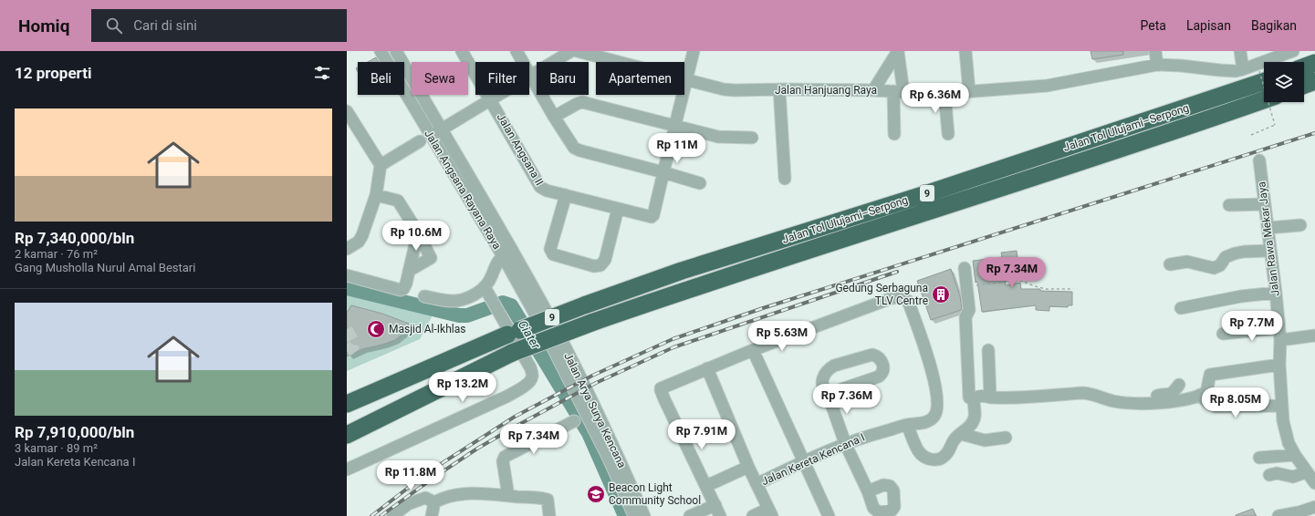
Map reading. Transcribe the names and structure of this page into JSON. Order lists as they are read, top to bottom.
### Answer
{
  "streets": {
    "highway": ["Jalan Tol Ulujami–Serpong", "9"],
    "street": [
      "Jalan Hanjuang Raya",
      "Jalan Angsana II",
      "Jalan Angsana Rayana Raya",
      "Jalan Rawa Mekar Jaya",
      "Jalan Arya Surya Kencana",
      "Jalan Kereta Kencana I"
    ]
  },
  "crossings": [
    ["Jalan Angsana Rayana Raya", "Jalan Arya Surya Kencana"]
  ],
  "water": ["Ciater"],
  "places": {
    "building": ["Gedung Serbaguna TLV Centre"],
    "mosque": ["Masjid Al-Ikhlas"],
    "school or university": ["Beacon Light Community School"]
  },
  "page": {
    "header": "Homiq",
    "search": "Cari di sini",
    "nav": ["Peta", "Lapisan", "Bagikan"],
    "heading": "12 properti",
    "chip": [
      "Beli",
      "Sewa",
      "Filter",
      "Baru",
      "Apartemen"
    ],
    "price": [
      "Rp 6.36M",
      "Rp 11M",
      "Rp 10.6M",
      "Rp 7.34M",
      "Rp 7.7M",
      "Rp 5.63M",
      "Rp 13.2M",
      "Rp 7.36M",
      "Rp 8.05M",
      "Rp 7.91M",
      "Rp 7.34M",
      "Rp 11.8M"
    ],
    "list": [
      {
        "name": "Rp 7,340,000/bln",
        "note": "2 kamar · 76 m² · Gang Musholla Nurul Amal Bestari"
      },
      {
        "name": "Rp 7,910,000/bln",
        "note": "3 kamar · 89 m² · Jalan Kereta Kencana I"
      }
    ]
  }
}
